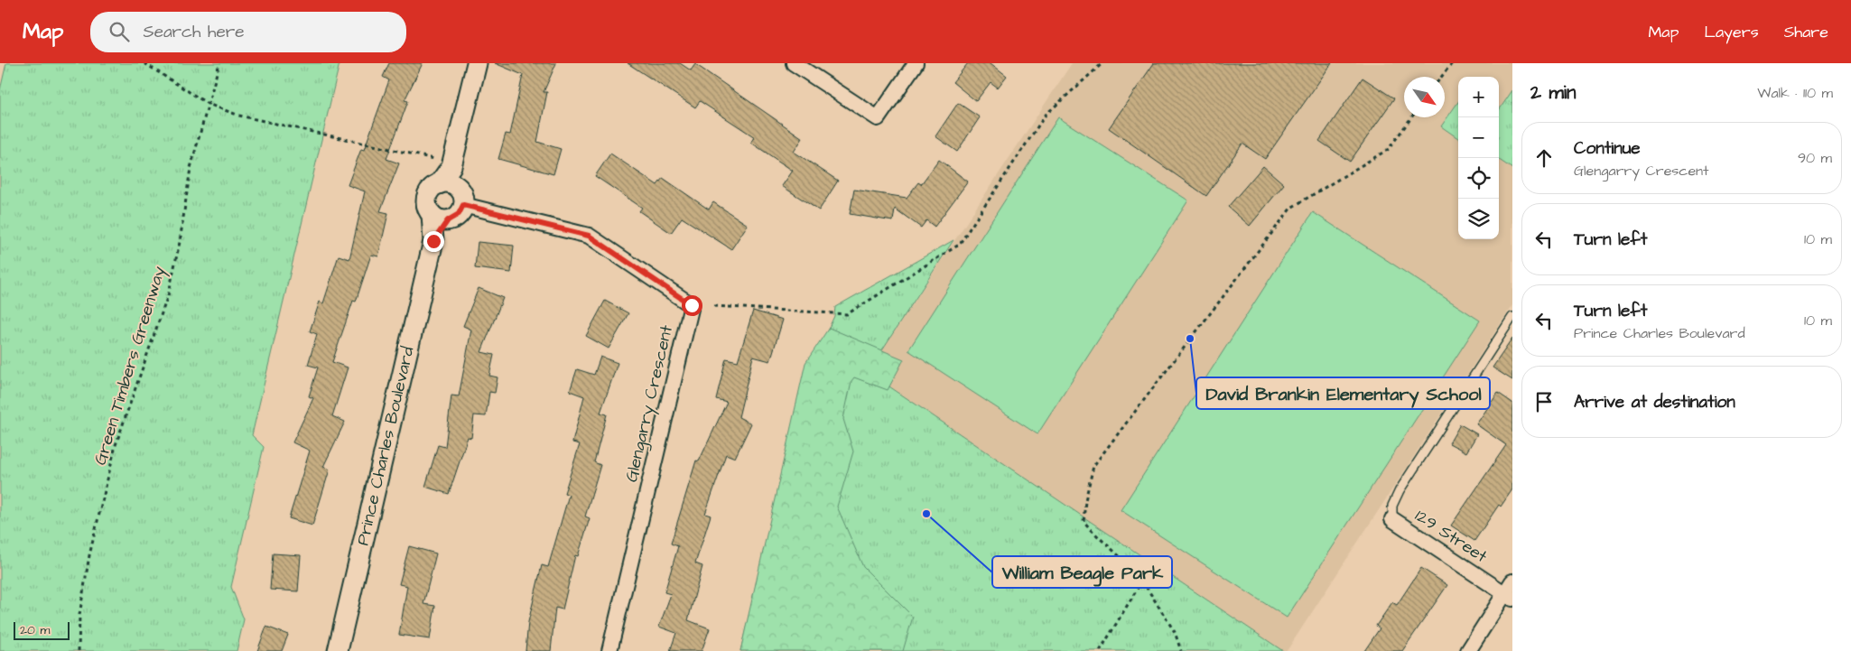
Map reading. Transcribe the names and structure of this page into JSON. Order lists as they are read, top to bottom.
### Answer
{
  "streets": {
    "street": ["Glengarry Crescent", "Prince Charles Boulevard", "129 Street"],
    "path": ["Green Timbers Greenway"]
  },
  "crossings": [
    ["Glengarry Crescent", "Prince Charles Boulevard"]
  ],
  "places": ["David Brankin Elementary School", "William Beagle Park"],
  "scale_bar": "20 m",
  "north": "bottom right",
  "page": {
    "header": "Map",
    "search": "Search here",
    "nav": ["Map", "Layers", "Share"],
    "heading": ["2 min", "Walk · 110 m"],
    "map_buttons": ["+", "−"],
    "list": [
      ["Continue", "Glengarry Crescent", "90 m"],
      ["Turn left", "10 m"],
      ["Turn left", "Prince Charles Boulevard", "10 m"],
      "Arrive at destination"
    ],
    "scale": "20 m"
  }
}
